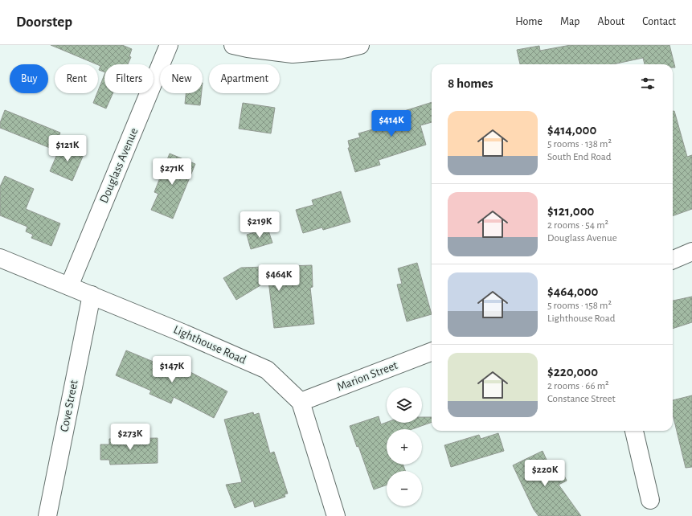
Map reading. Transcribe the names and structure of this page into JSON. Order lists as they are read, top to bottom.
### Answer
{
  "streets": {
    "street": [
      "Douglass Avenue",
      "Lighthouse Road",
      "Marion Street",
      "Cove Street"
    ]
  },
  "crossings": [
    ["Douglass Avenue", "Lighthouse Road"],
    ["Lighthouse Road", "Marion Street"],
    ["Lighthouse Road", "Cove Street"]
  ],
  "page": {
    "header": "Doorstep",
    "nav": [
      "Home",
      "Map",
      "About",
      "Contact"
    ],
    "chip": [
      "Buy",
      "Rent",
      "Filters",
      "New",
      "Apartment"
    ],
    "heading": "8 homes",
    "list": [
      {
        "name": "$414,000",
        "note": "5 rooms · 138 m² · South End Road"
      },
      {
        "name": "$121,000",
        "note": "2 rooms · 54 m² · Douglass Avenue"
      },
      {
        "name": "$464,000",
        "note": "5 rooms · 158 m² · Lighthouse Road"
      },
      {
        "name": "$220,000",
        "note": "2 rooms · 66 m² · Constance Street"
      }
    ],
    "price": [
      "$414K",
      "$121K",
      "$271K",
      "$219K",
      "$464K",
      "$147K",
      "$273K",
      "$220K"
    ],
    "map_buttons": ["+", "−"]
  }
}
